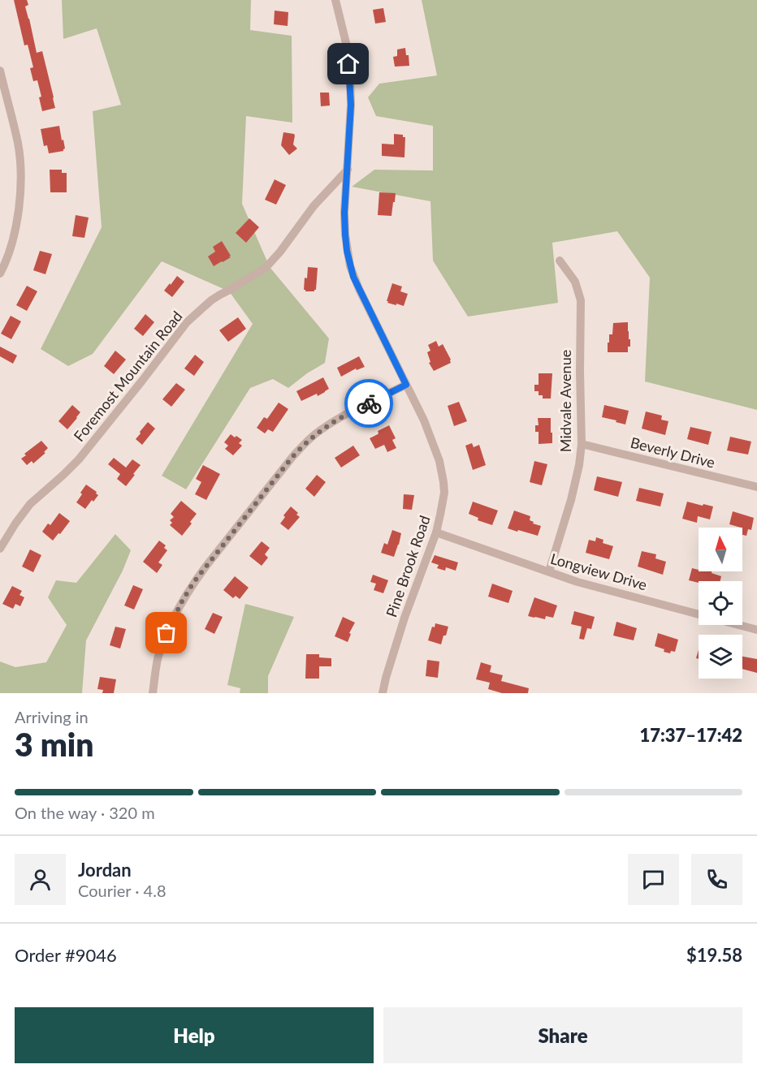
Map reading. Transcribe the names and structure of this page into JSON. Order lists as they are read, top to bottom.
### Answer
{
  "streets": {
    "street": [
      "Foremost Mountain Road",
      "Midvale Avenue",
      "Beverly Drive",
      "Pine Brook Road",
      "Longview Drive"
    ]
  },
  "crossings": [
    ["Foremost Mountain Road", "Pine Brook Road"],
    ["Midvale Avenue", "Beverly Drive"],
    ["Midvale Avenue", "Longview Drive"],
    ["Pine Brook Road", "Longview Drive"]
  ],
  "north": "top",
  "page": {
    "heading": ["3 min", "Arriving in", "17:37–17:42"],
    "panel": [
      "Jordan",
      "Courier · 4.8",
      "Order #9046",
      "$19.58"
    ],
    "bar": "On the way · 320 m",
    "buttons": ["Help", "Share"]
  }
}
